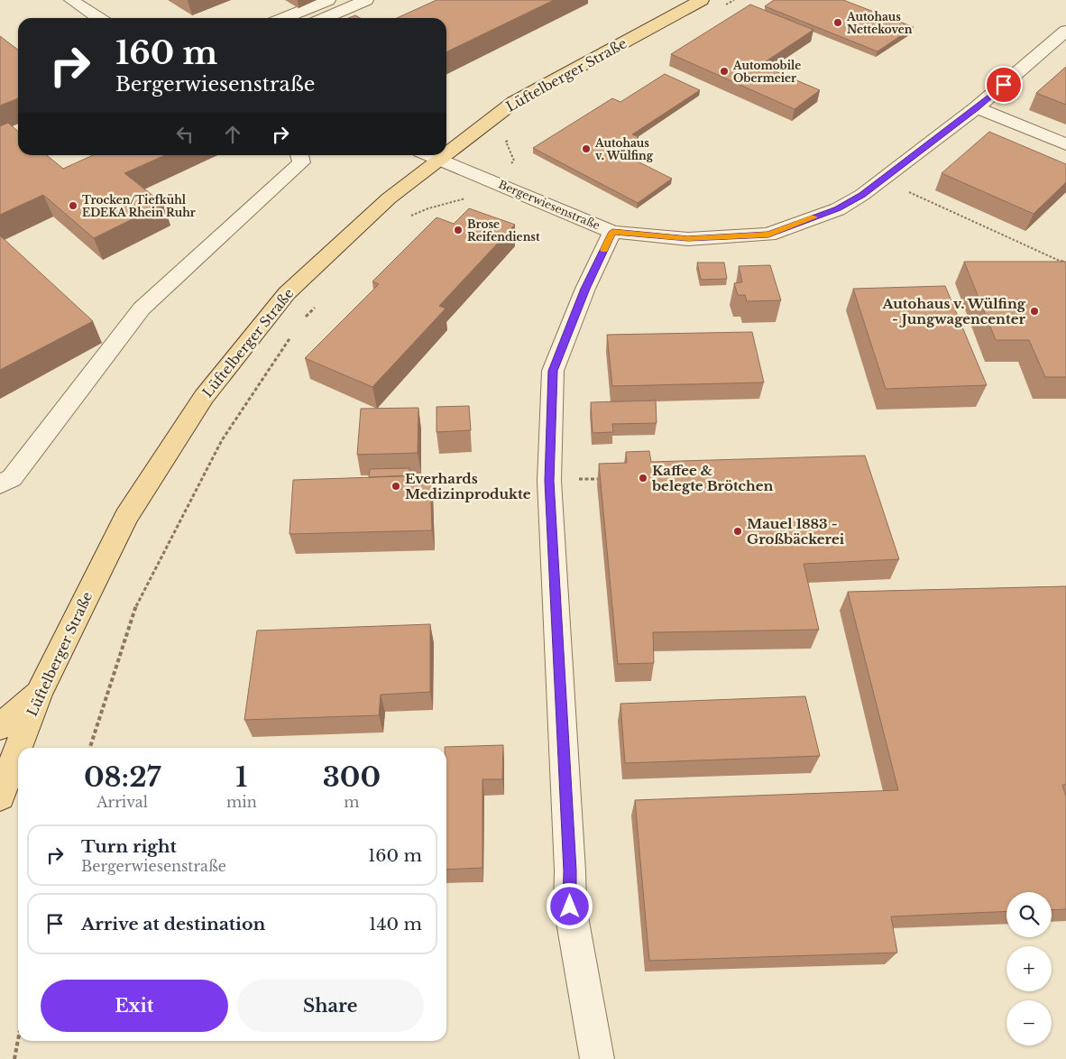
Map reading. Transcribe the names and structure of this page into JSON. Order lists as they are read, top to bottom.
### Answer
{
  "streets": {
    "main road": ["Lüftelberger Straße"],
    "street": ["Bergerwiesenstraße"]
  },
  "crossings": [
    ["Lüftelberger Straße", "Bergerwiesenstraße"]
  ],
  "places": [
    "Autohaus Nettekoven",
    "Automobile Obermeier",
    "Autohaus v. Wülfing",
    "Trocken/Tiefkühl EDEKA Rhein Ruhr",
    "Brose Reifendienst",
    "Autohaus v. Wülfing - Jungwagencenter",
    "Kaffee & belegte Brötchen",
    "Everhards Medizinprodukte",
    "Mauel 1883 - Großbäckerei"
  ],
  "page": {
    "turn": ["160 m", "Bergerwiesenstraße"],
    "eta": [
      "08:27",
      "Arrival",
      "1",
      "min",
      "300",
      "m"
    ],
    "list": [
      {
        "name": "Turn right",
        "note": "Bergerwiesenstraße",
        "value": "160 m"
      },
      {
        "name": "Arrive at destination",
        "value": "140 m"
      }
    ],
    "map_buttons": ["+", "−"],
    "buttons": ["Exit", "Share"]
  }
}
